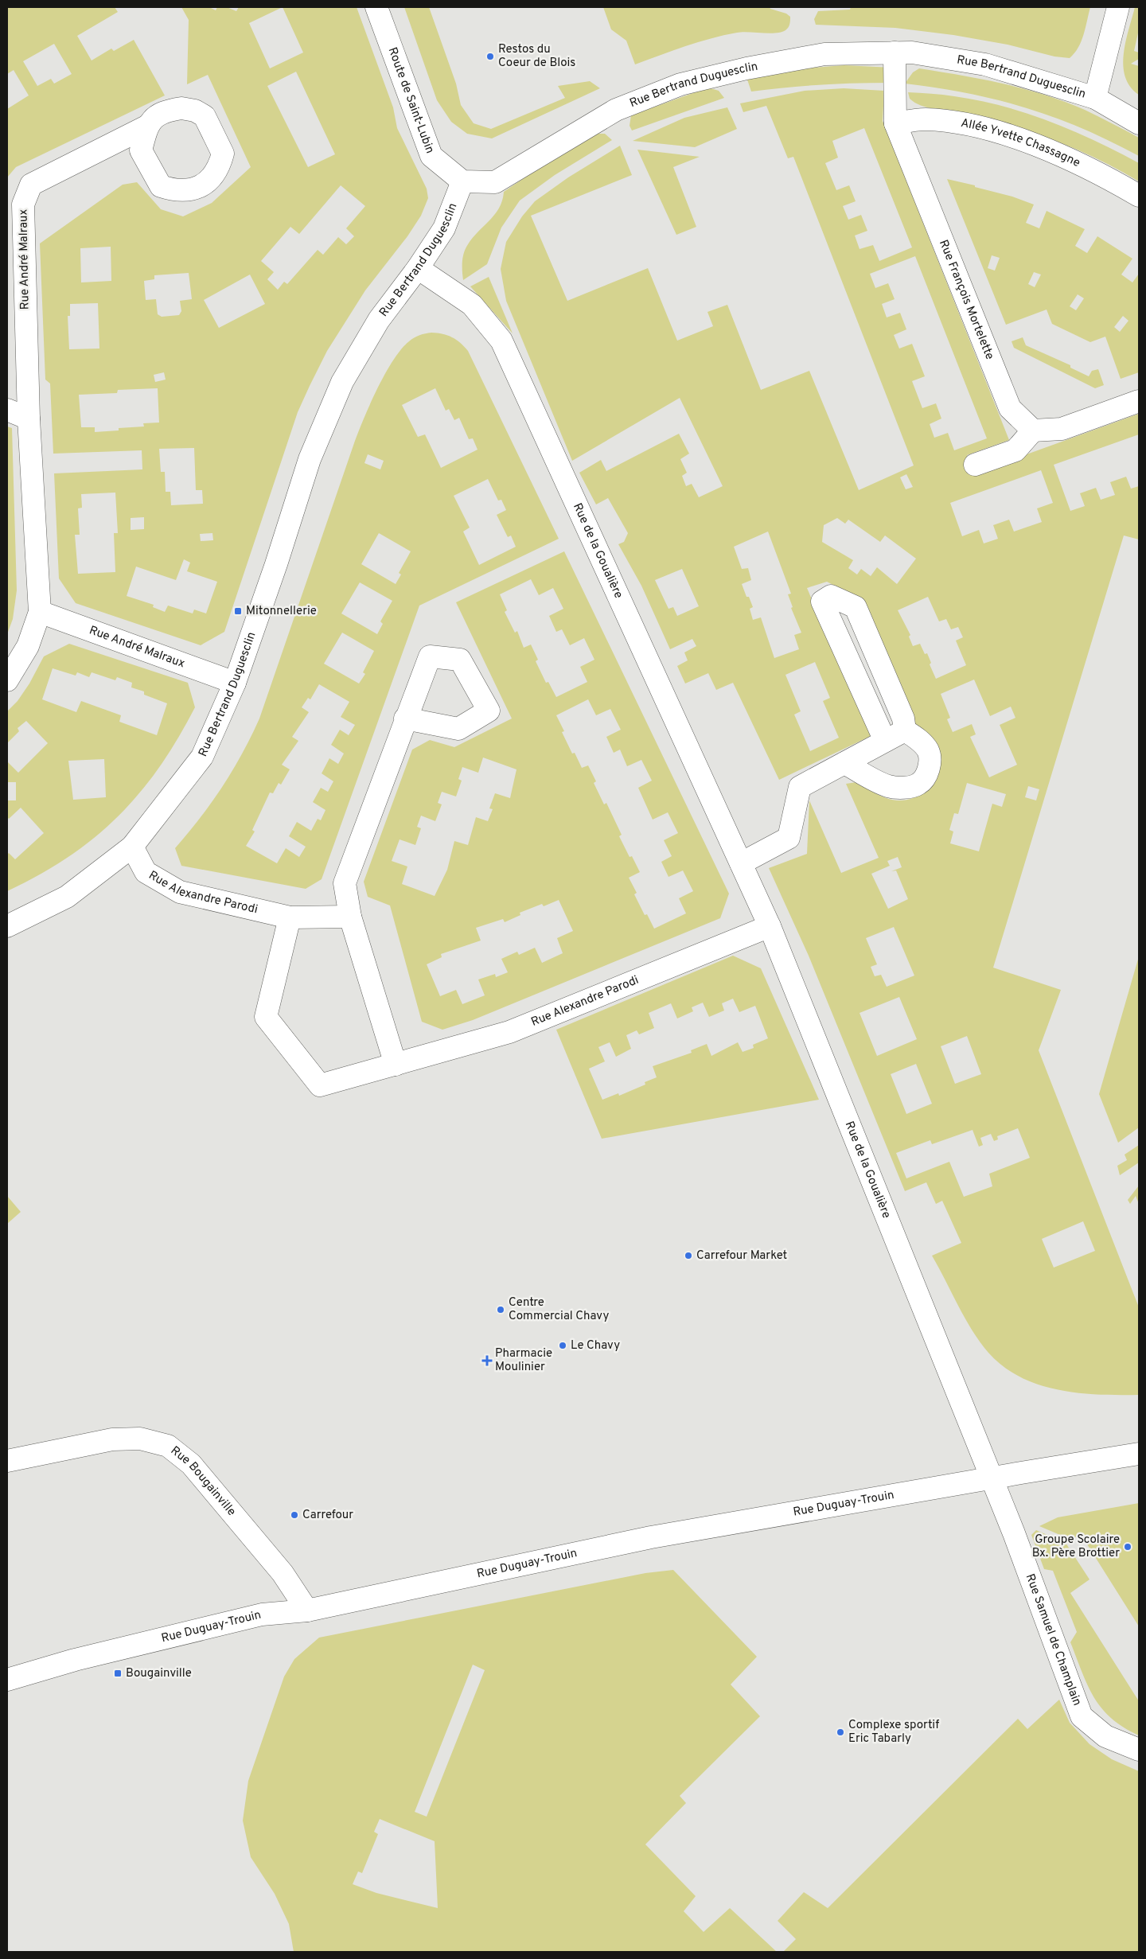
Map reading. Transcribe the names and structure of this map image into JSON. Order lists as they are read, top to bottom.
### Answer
{
  "streets": {
    "street": [
      "Rue Bertrand Duguesclin",
      "Route de Saint-Lubin",
      "Allée Yvette Chassagne",
      "Rue André Malraux",
      "Rue François Mortelette",
      "Rue de la Goualière",
      "Rue Alexandre Parodi",
      "Rue Bougainville",
      "Rue Duguay-Trouin",
      "Rue Samuel de Champlain"
    ]
  },
  "crossings": [
    ["Rue Bertrand Duguesclin", "Route de Saint-Lubin"],
    ["Rue Bertrand Duguesclin", "Rue André Malraux"],
    ["Rue Bertrand Duguesclin", "Rue François Mortelette"],
    ["Rue Bertrand Duguesclin", "Rue de la Goualière"],
    ["Rue Bertrand Duguesclin", "Rue Alexandre Parodi"],
    ["Allée Yvette Chassagne", "Rue François Mortelette"],
    ["Rue de la Goualière", "Rue Alexandre Parodi"],
    ["Rue de la Goualière", "Rue Duguay-Trouin"],
    ["Rue de la Goualière", "Rue Samuel de Champlain"],
    ["Rue Bougainville", "Rue Duguay-Trouin"],
    ["Rue Duguay-Trouin", "Rue Samuel de Champlain"]
  ],
  "places": {
    "other": [
      "Restos du Coeur de Blois",
      "Carrefour Market",
      "Centre Commercial Chavy",
      "Le Chavy",
      "Carrefour",
      "Groupe Scolaire Bx. Père Brottier",
      "Complexe sportif Eric Tabarly"
    ],
    "transit": ["Mitonnellerie", "Bougainville"],
    "health": ["Pharmacie Moulinier"]
  }
}
